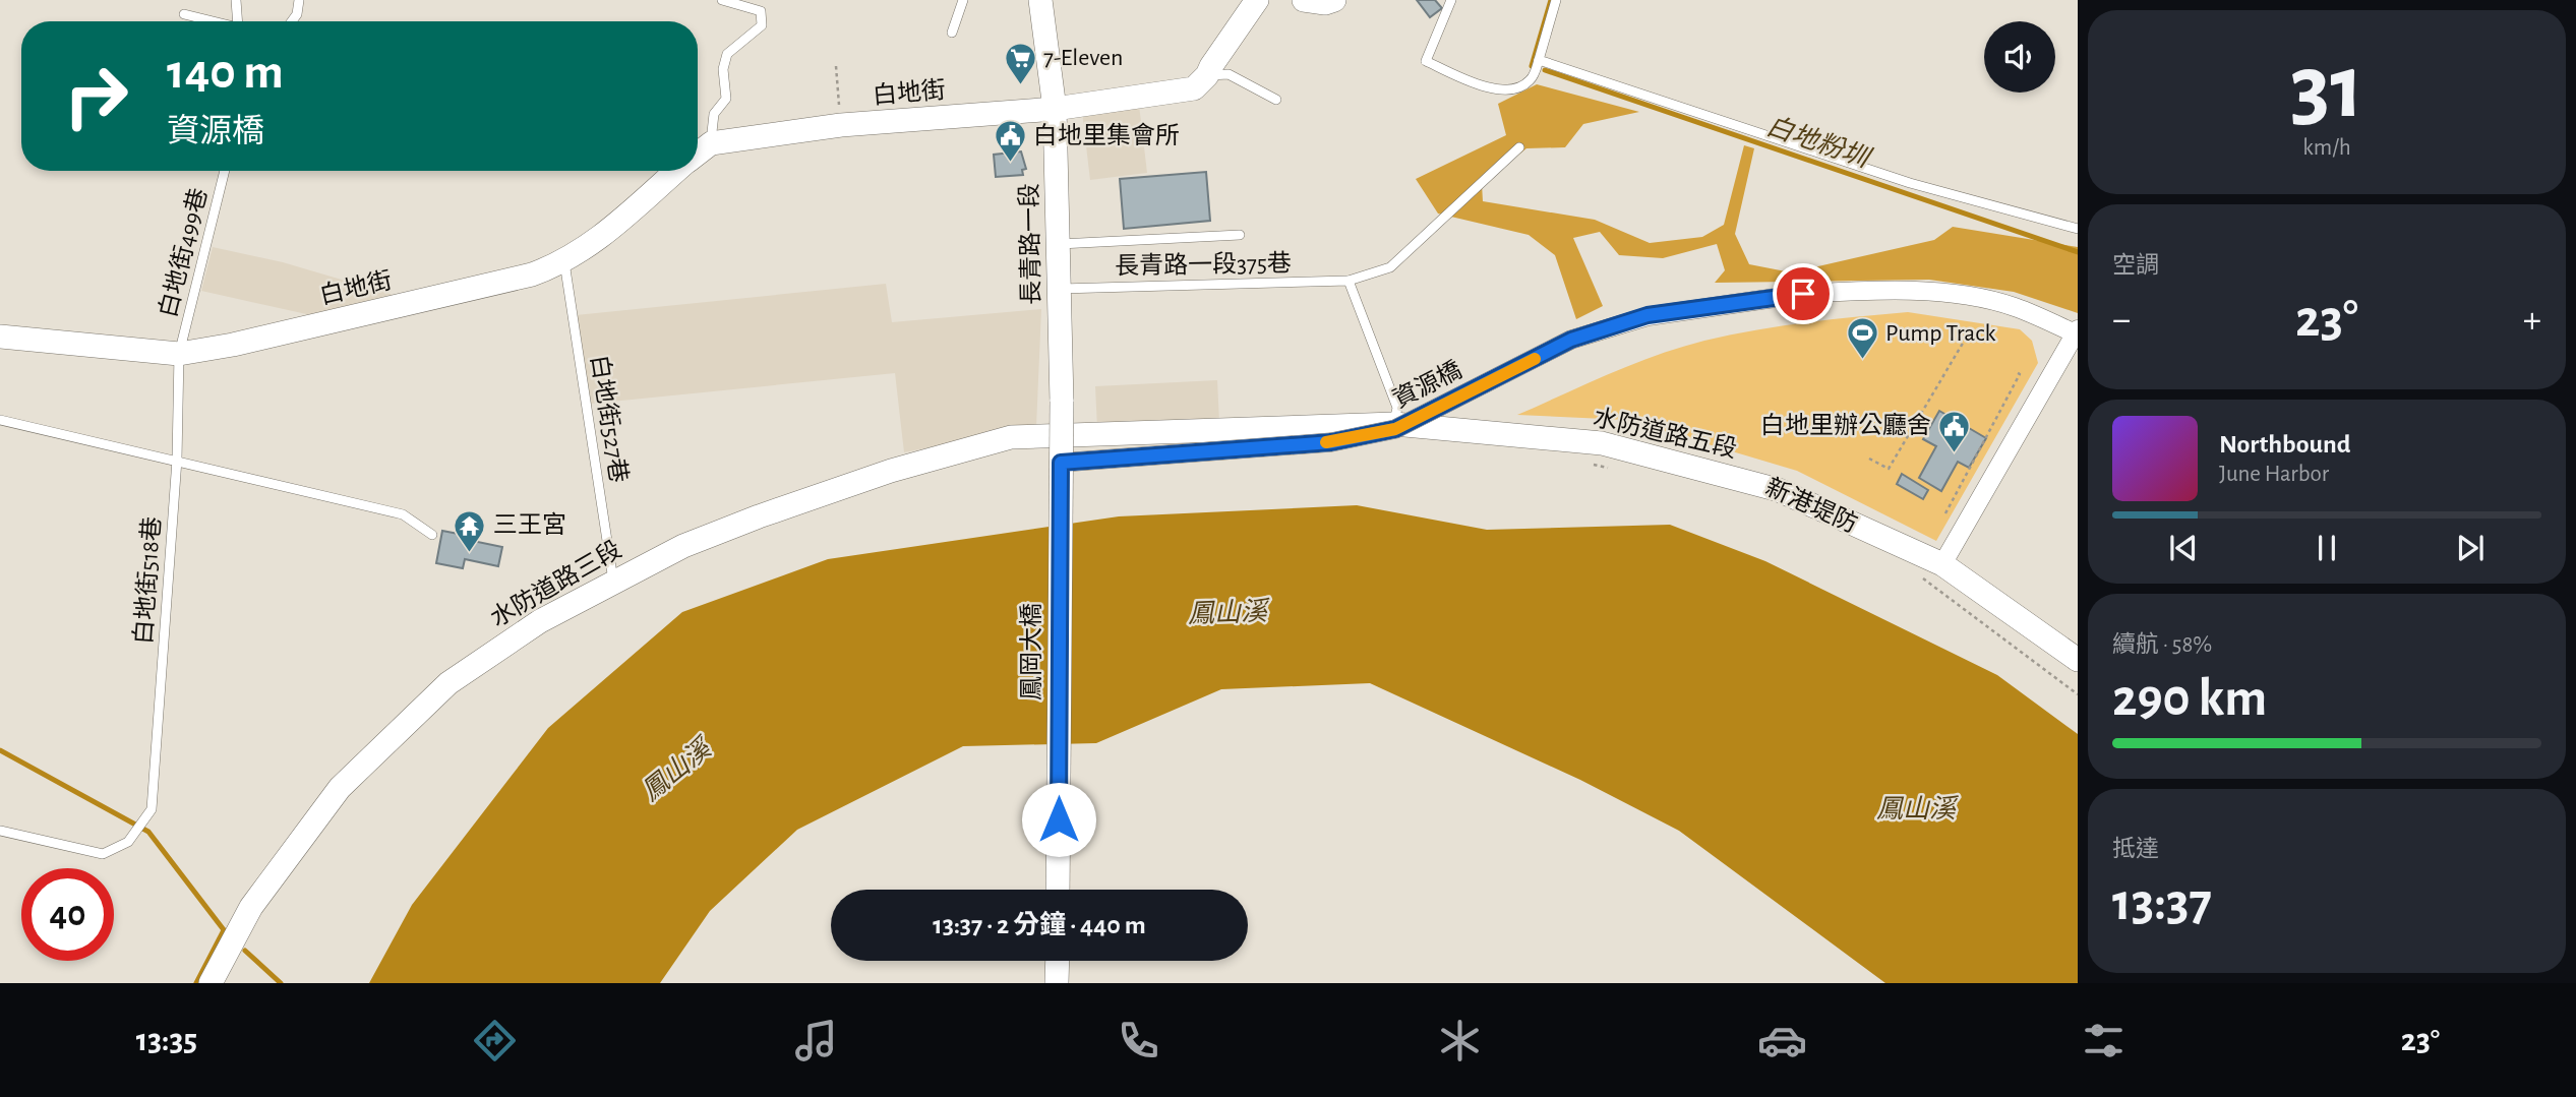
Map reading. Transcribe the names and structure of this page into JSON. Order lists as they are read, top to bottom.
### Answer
{
  "streets": {
    "street": [
      "白地街",
      "長青路一段",
      "資源橋",
      "水防道路五段",
      "水防道路三段",
      "鳳岡大橋"
    ],
    "lane": [
      "白地街499巷",
      "長青路一段375巷",
      "白地街527巷",
      "白地街518巷"
    ]
  },
  "crossings": [
    ["白地街", "長青路一段"],
    ["白地街", "白地街499巷"],
    ["白地街", "白地街527巷"],
    ["白地街", "白地街518巷"],
    ["長青路一段", "長青路一段375巷"],
    ["長青路一段", "鳳岡大橋"],
    ["白地街499巷", "白地街518巷"],
    ["資源橋", "鳳岡大橋"],
    ["白地街527巷", "水防道路三段"],
    ["水防道路五段", "水防道路三段"]
  ],
  "water": ["白地粉圳", "鳳山溪"],
  "places": {
    "supermarket": ["7-Eleven"],
    "public building": ["白地里集會所", "白地里辦公廳舍"],
    "sports": ["Pump Track"],
    "temple": ["三王宮"]
  },
  "page": {
    "tile": [
      ["31", "km/h"],
      "空調",
      ["續航 · 58%", "290 km"],
      ["抵達", "13:37"]
    ],
    "turn": ["140 m", "資源橋"],
    "heat": ["−", "23°", "+"],
    "song": ["Northbound", "June Harbor"],
    "limit": "40",
    "trip": "13:37 · 2 分鐘 · 440 m",
    "tabs": ["13:35", "23°"]
  }
}
